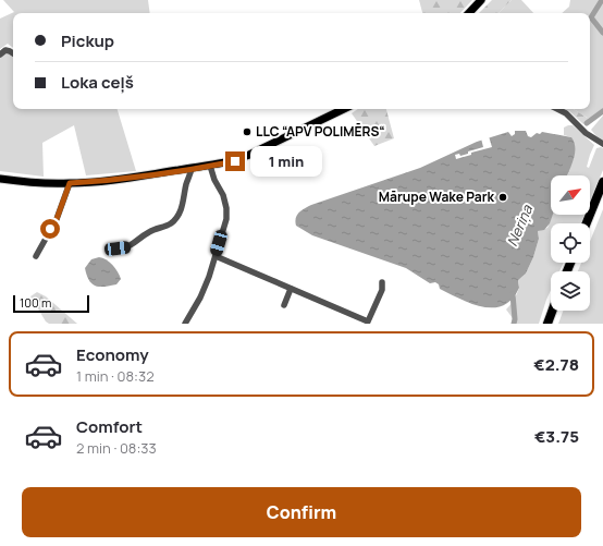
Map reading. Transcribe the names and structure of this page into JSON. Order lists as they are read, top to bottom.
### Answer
{
  "water": ["Neriņa"],
  "places": ["LLC “APV POLIMĒRS“", "Mārupe Wake Park"],
  "scale_bar": "100 m",
  "north": "top right",
  "page": {
    "banner": ["Pickup", "Loka ceļš"],
    "bubble": "1 min",
    "scale": "100 m",
    "list": [
      {
        "name": "Economy",
        "note": "1 min · 08:32",
        "value": "€2.78"
      },
      {
        "name": "Comfort",
        "note": "2 min · 08:33",
        "value": "€3.75"
      }
    ],
    "buttons": "Confirm"
  }
}
